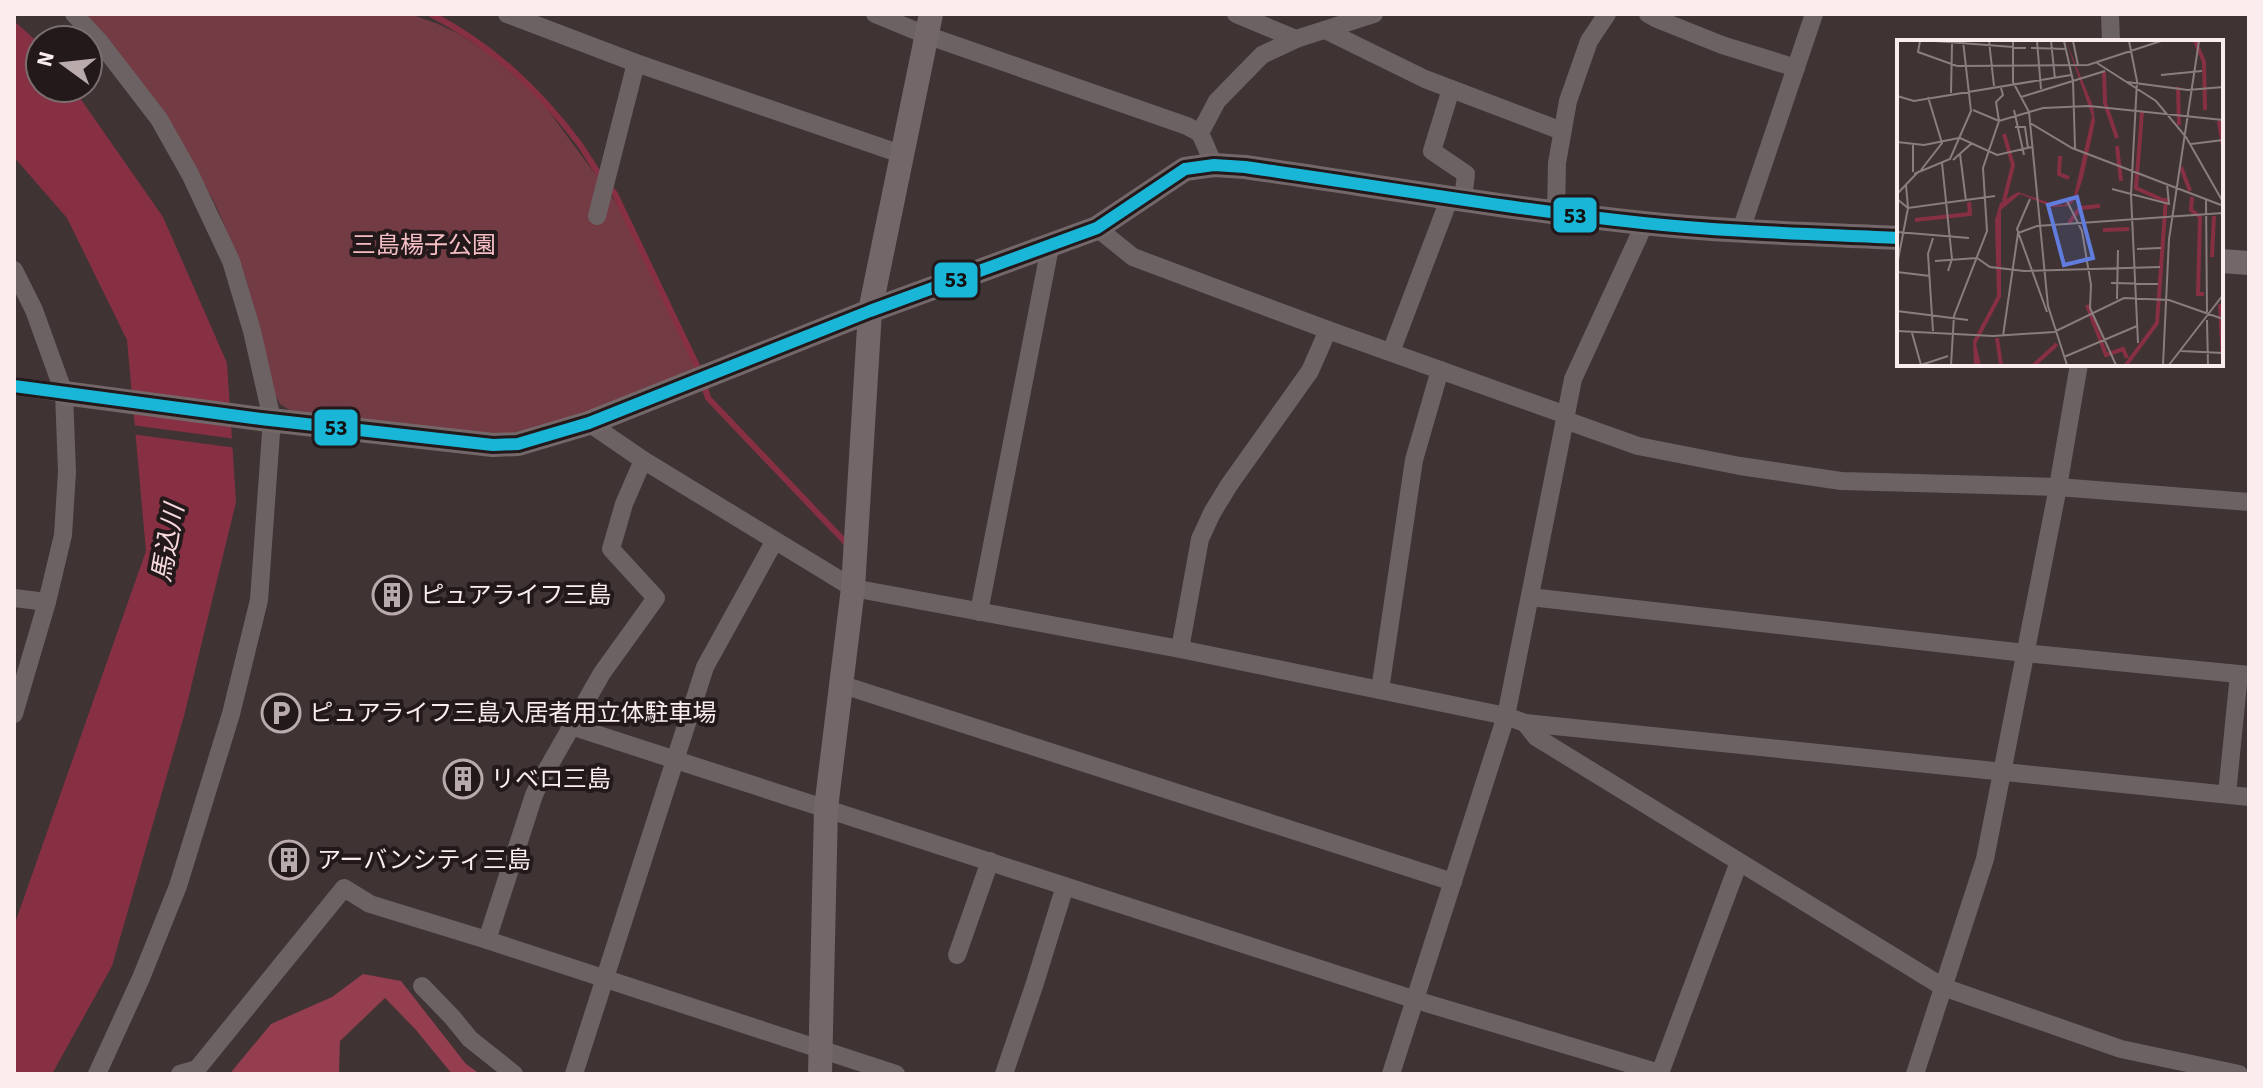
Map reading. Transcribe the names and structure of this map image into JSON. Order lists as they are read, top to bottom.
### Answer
{
  "water": ["馬込川"],
  "parks": ["三島楊子公園"],
  "places": {
    "building": ["ピュアライフ三島", "リベロ三島", "アーバンシティ三島"],
    "parking": ["ピュアライフ三島入居者用立体駐車場"]
  },
  "lines": ["transit line 53"],
  "north": "left"
}
